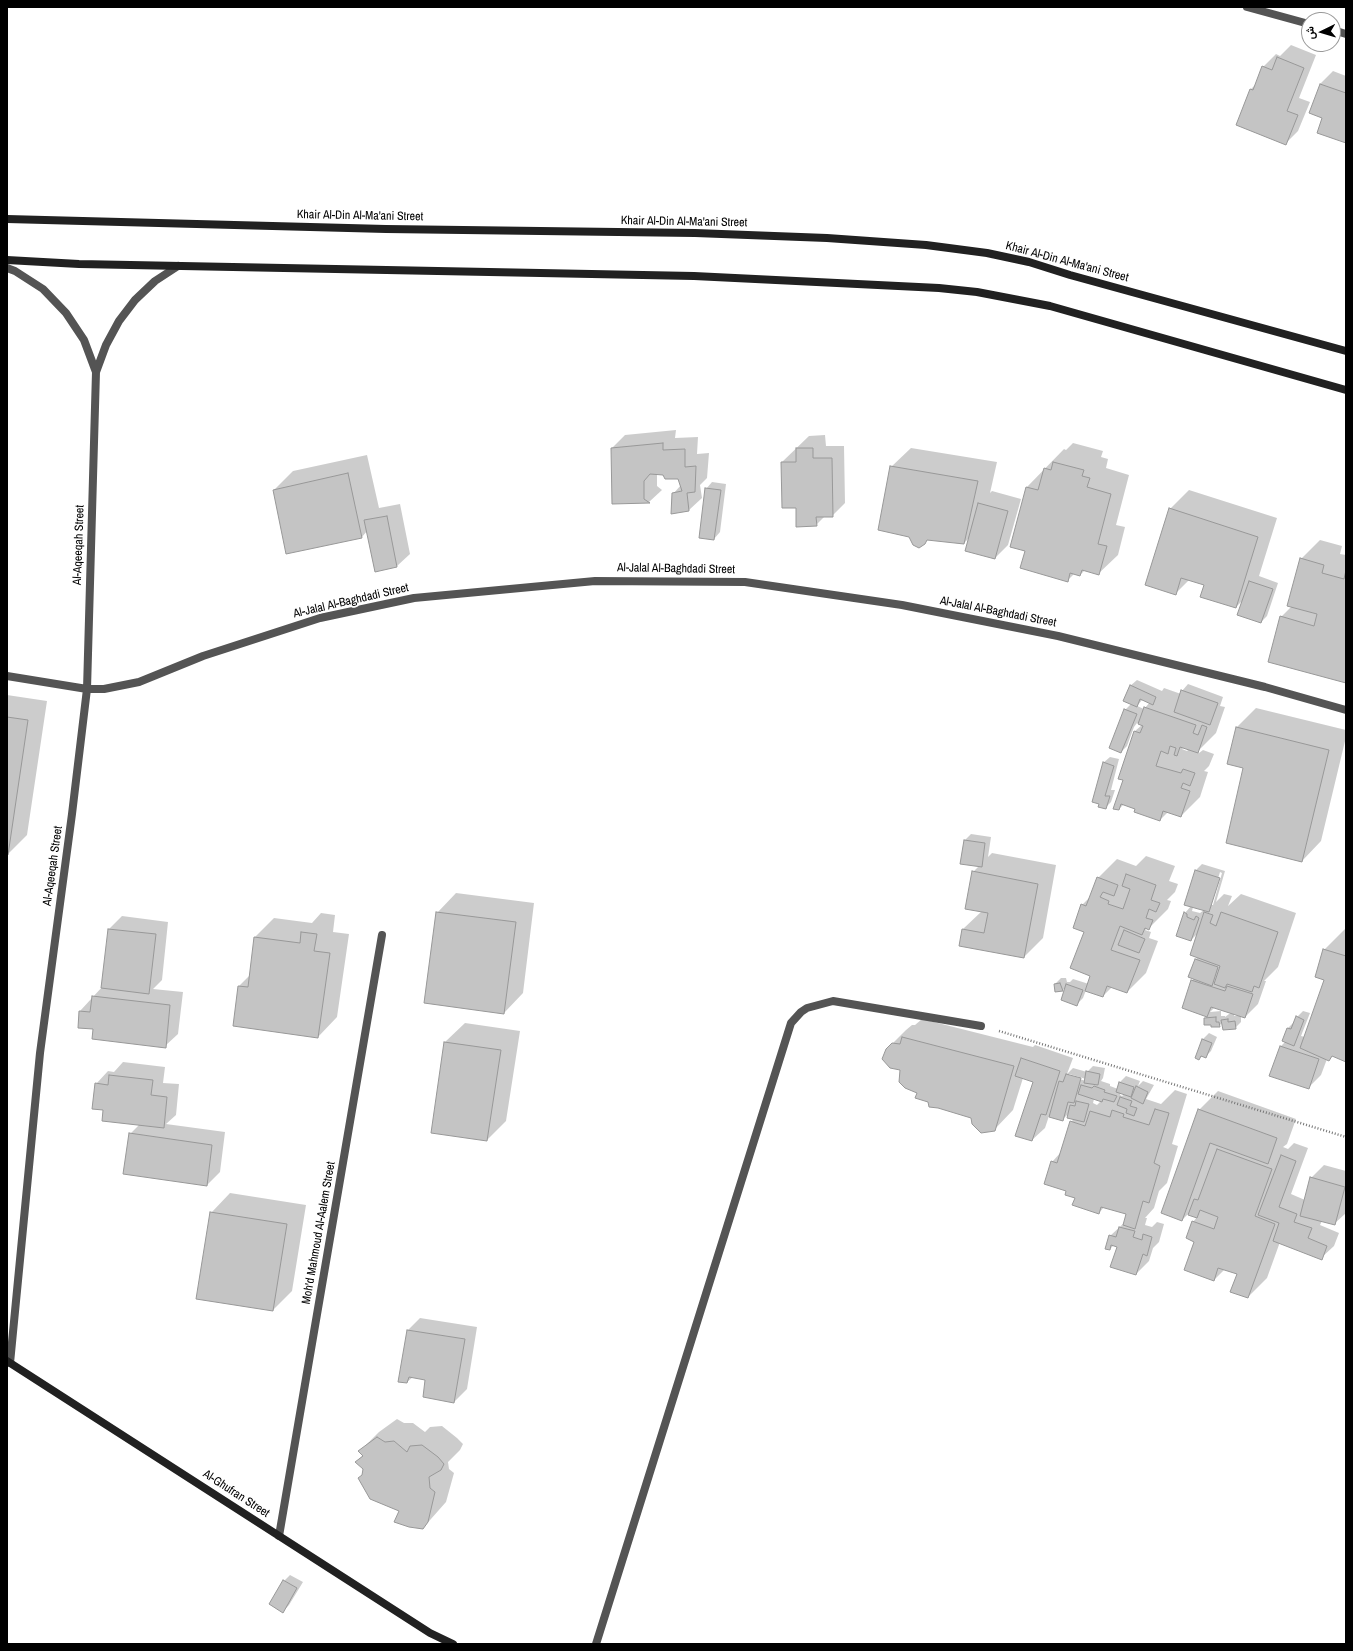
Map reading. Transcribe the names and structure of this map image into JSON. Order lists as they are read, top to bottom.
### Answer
{
  "streets": {
    "street": [
      "Khair Al-Din Al-Ma'ani Street",
      "Al-Aqeeqah Street",
      "Al-Jalal Al-Baghdadi Street",
      "Moh'd Mahmoud Al-Aalem Street",
      "Al-Ghufran Street"
    ]
  },
  "crossings": [
    ["Al-Aqeeqah Street", "Al-Jalal Al-Baghdadi Street"],
    ["Al-Aqeeqah Street", "Al-Ghufran Street"],
    ["Moh'd Mahmoud Al-Aalem Street", "Al-Ghufran Street"]
  ],
  "north": "left"
}
